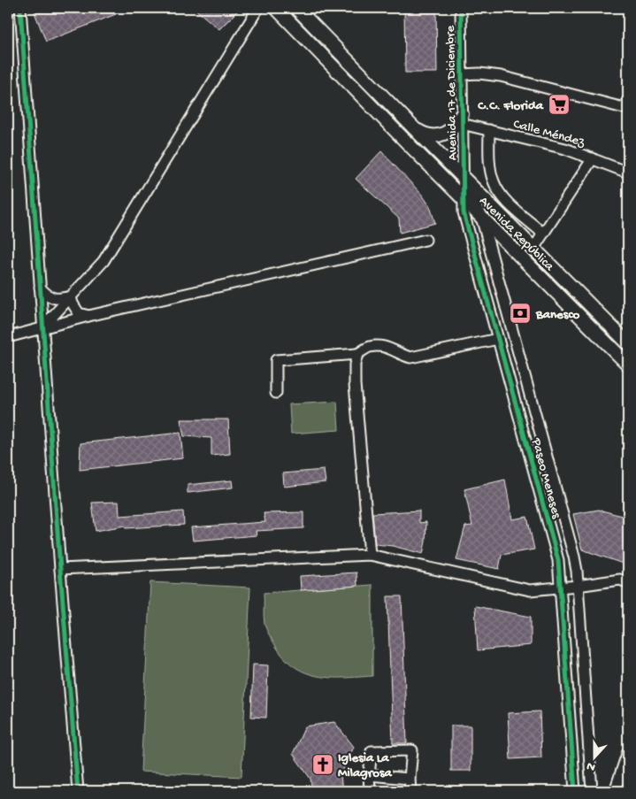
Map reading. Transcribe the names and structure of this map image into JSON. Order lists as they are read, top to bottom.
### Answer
{
  "streets": {
    "main road": ["Avenida República"],
    "street": ["Avenida 17 de Diciembre", "Calle Méndez", "Paseo Meneses"]
  },
  "crossings": [
    ["Avenida 17 de Diciembre", "Calle Méndez"],
    ["Avenida 17 de Diciembre", "Avenida República"],
    ["Avenida 17 de Diciembre", "Paseo Meneses"],
    ["Avenida República", "Paseo Meneses"]
  ],
  "places": {
    "supermarket": ["C.C. Florida"],
    "bank": ["Banesco"],
    "church": ["Iglesia La Milagrosa"]
  },
  "north": "bottom"
}
